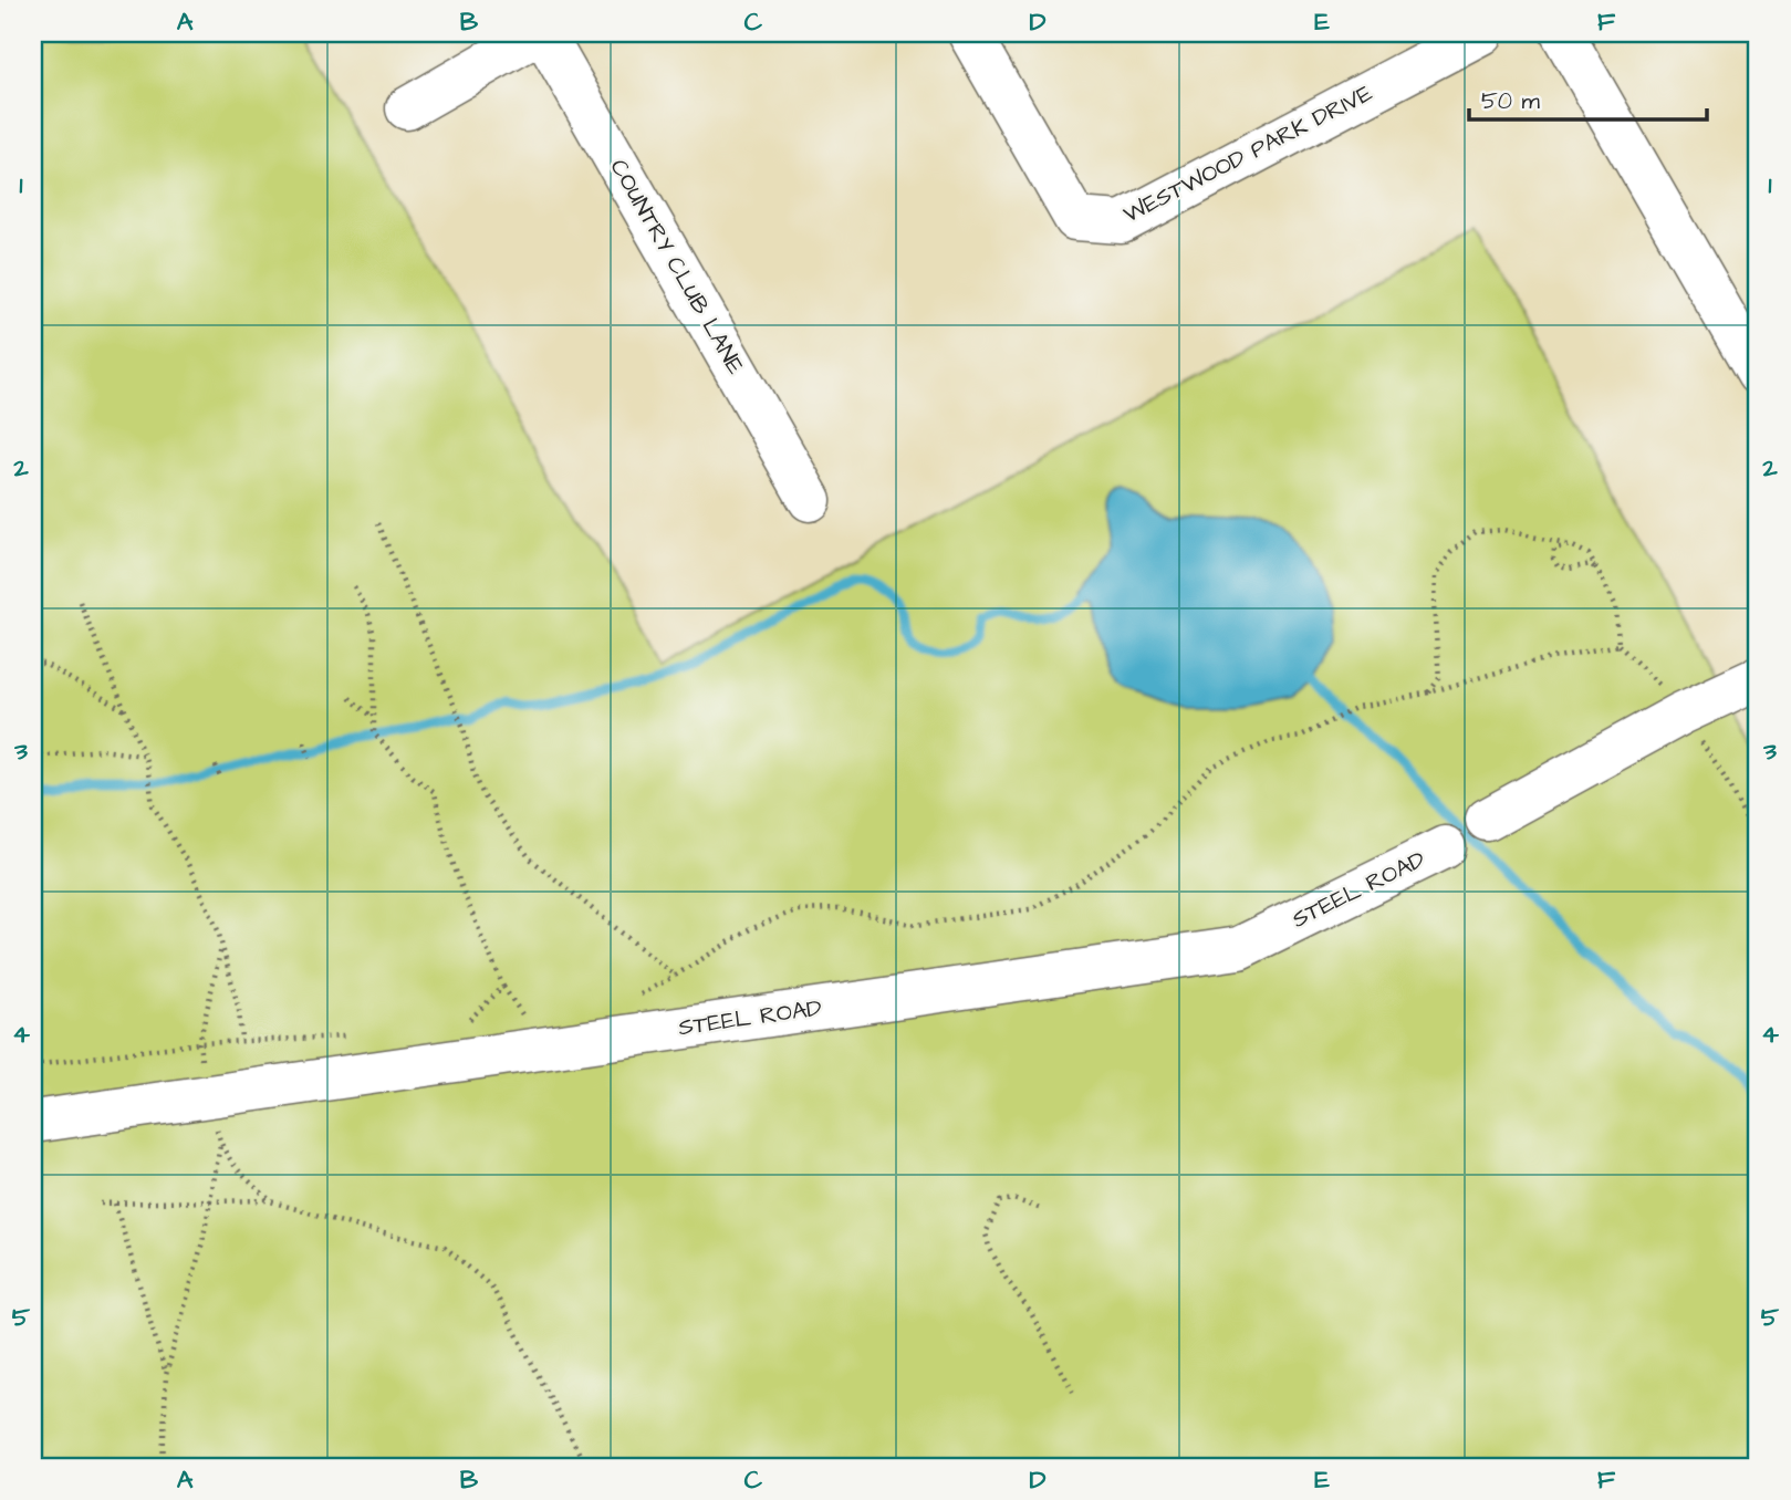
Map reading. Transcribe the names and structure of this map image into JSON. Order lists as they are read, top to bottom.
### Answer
{
  "streets": {
    "street": ["WESTWOOD PARK DRIVE", "COUNTRY CLUB LANE", "STEEL ROAD"]
  },
  "scale_bar": "50 m",
  "grid": {
    "columns": [
      "A",
      "B",
      "C",
      "D",
      "E",
      "F"
    ],
    "rows": [
      "1",
      "2",
      "3",
      "4",
      "5"
    ]
  }
}
